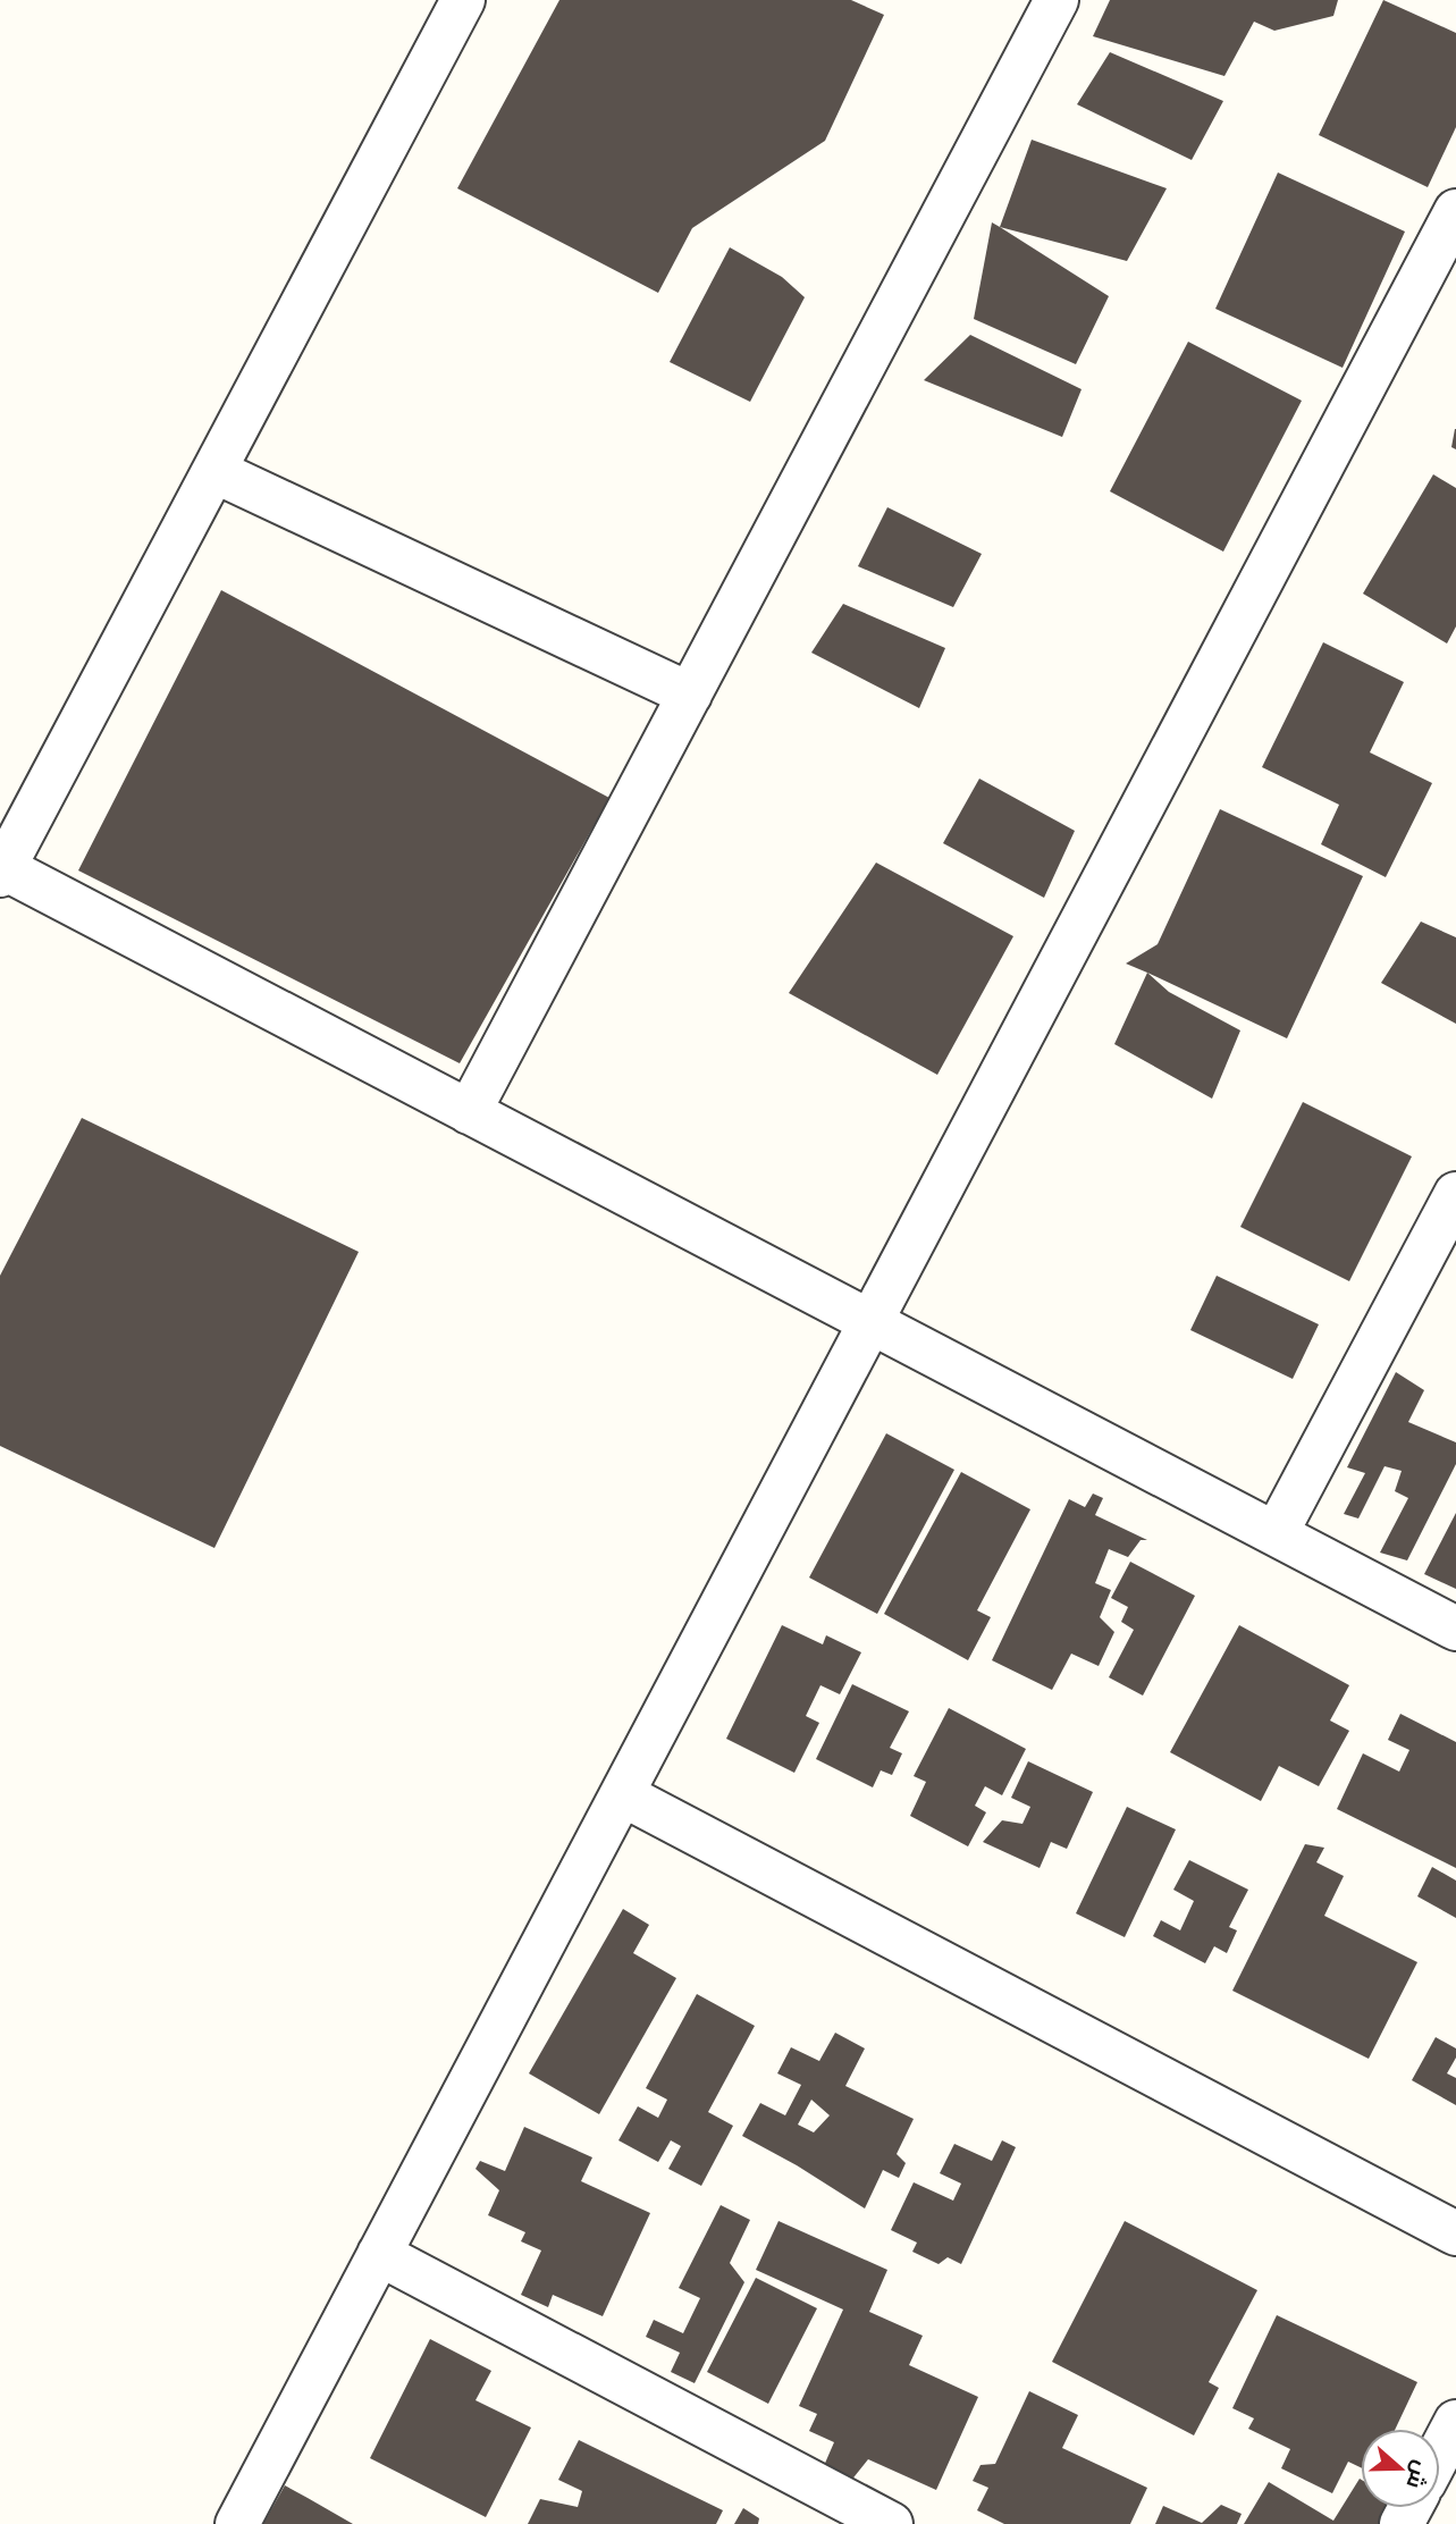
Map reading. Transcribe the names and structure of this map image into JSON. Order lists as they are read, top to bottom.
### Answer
{
  "north": "right"
}
